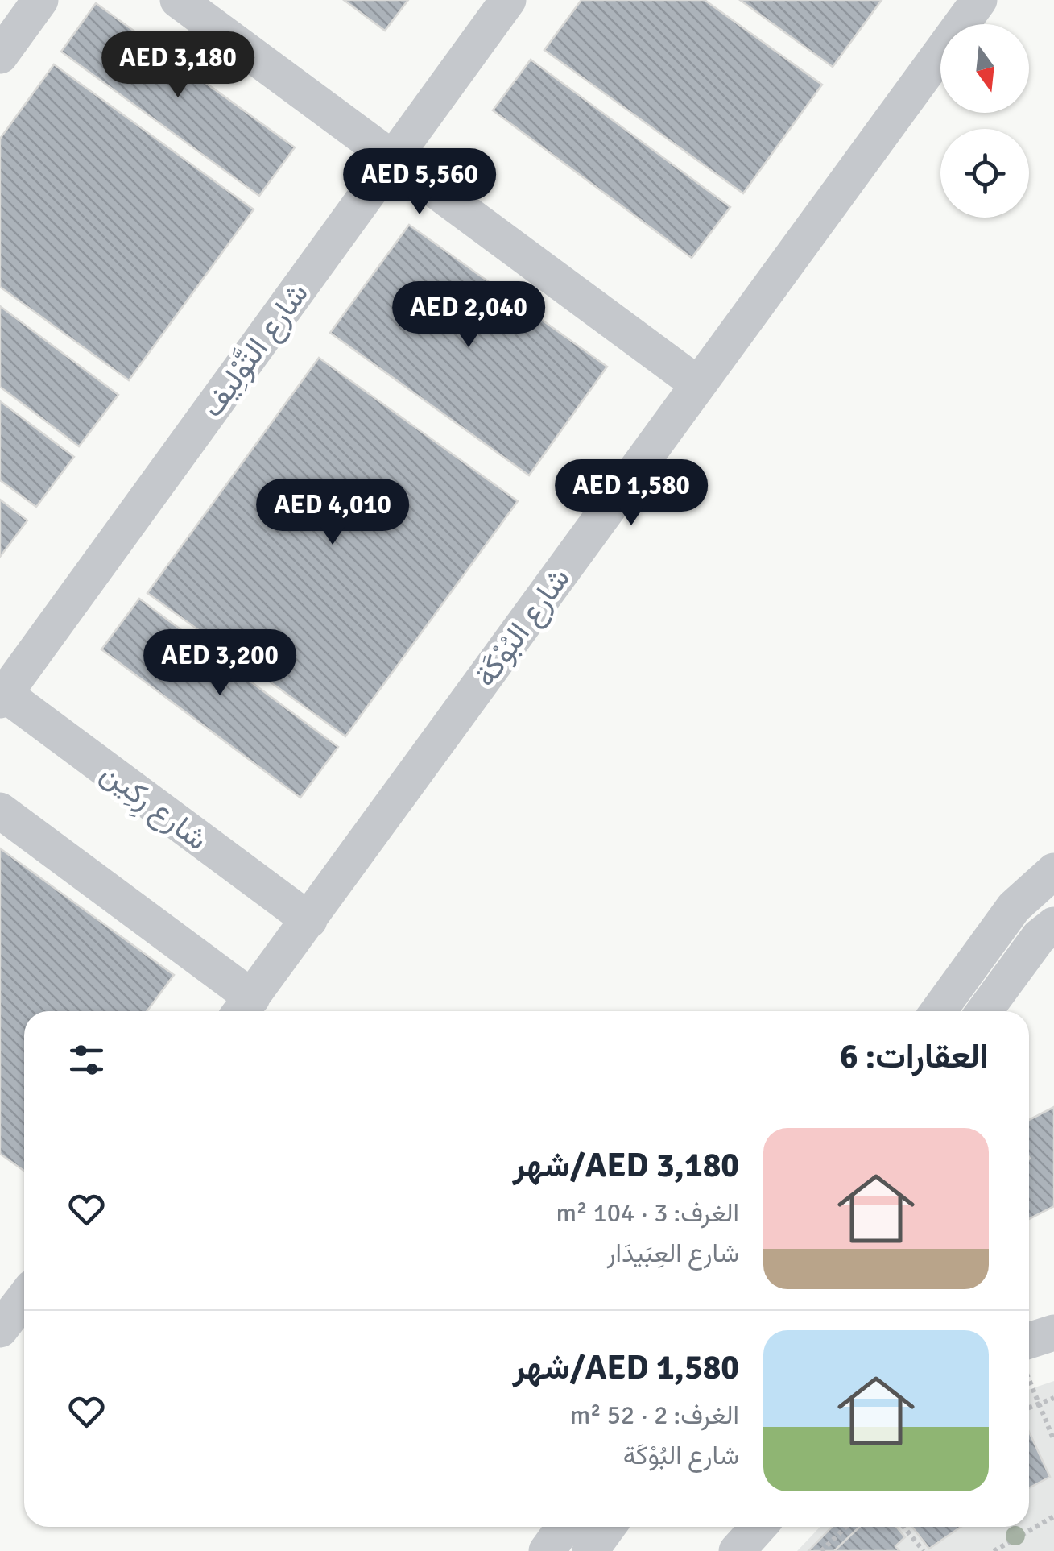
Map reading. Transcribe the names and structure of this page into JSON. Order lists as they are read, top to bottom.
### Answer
{
  "streets": {
    "street": ["شارع التَّوْلِيف", "شارع البُوْكَة", "شارع رِكِين"]
  },
  "crossings": [
    ["شارع التَّوْلِيف", "شارع رِكِين"],
    ["شارع البُوْكَة", "شارع رِكِين"]
  ],
  "north": "bottom",
  "page": {
    "price": [
      "AED 3,180",
      "AED 5,560",
      "AED 2,040",
      "AED 1,580",
      "AED 4,010",
      "AED 3,200"
    ],
    "heading": "العقارات: 6",
    "list": [
      {
        "name": "AED 3,180/شهر",
        "note": "الغرف: 3 · 104 m² · شارع العِبَيدَار"
      },
      {
        "name": "AED 1,580/شهر",
        "note": "الغرف: 2 · 52 m² · شارع البُوْكَة"
      }
    ]
  }
}
